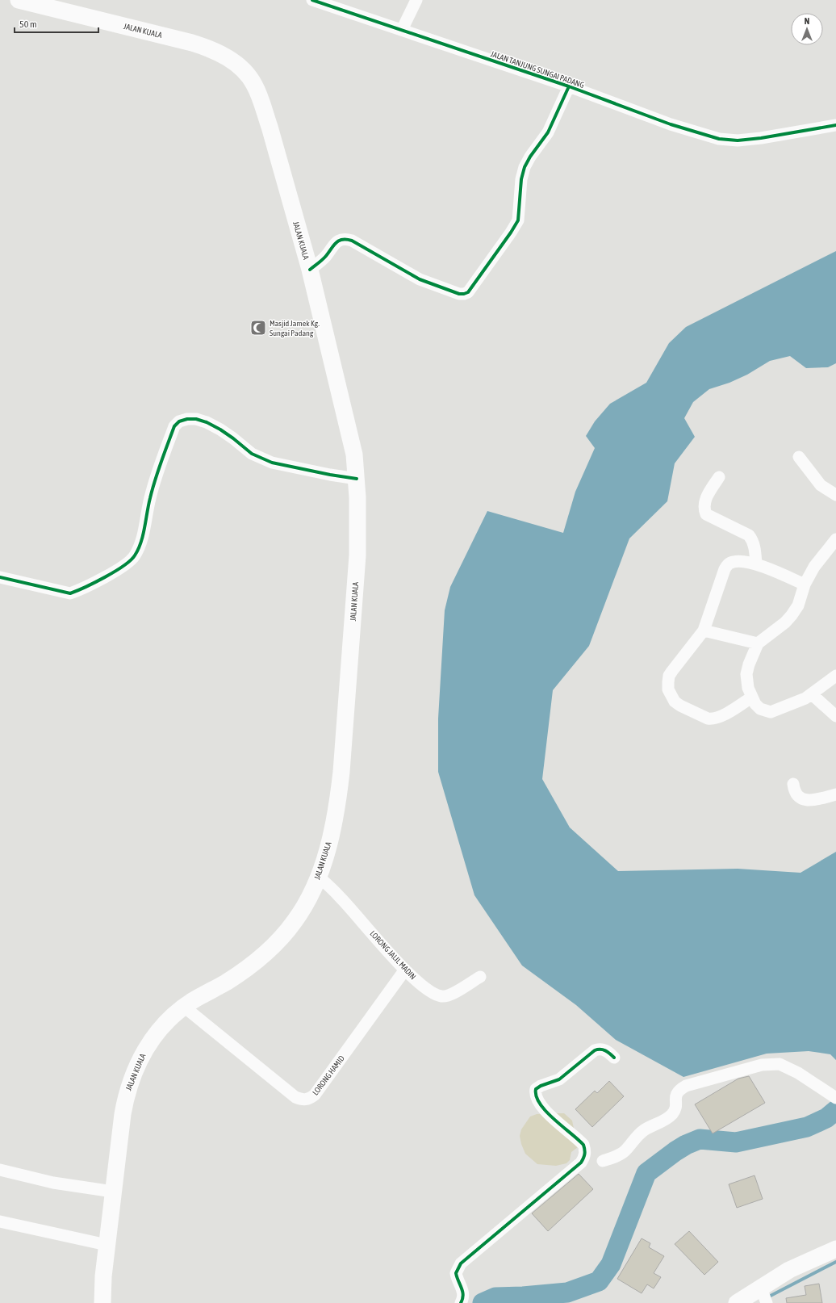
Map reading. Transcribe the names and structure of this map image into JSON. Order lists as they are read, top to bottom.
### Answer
{
  "streets": {
    "main road": ["JALAN KUALA"],
    "street": ["JALAN TANJUNG SUNGAI PADANG", "LORONG JALIL MADIN", "LORONG HAMID"]
  },
  "crossings": [
    ["JALAN KUALA", "LORONG JALIL MADIN"],
    ["JALAN KUALA", "LORONG HAMID"],
    ["LORONG JALIL MADIN", "LORONG HAMID"]
  ],
  "places": {
    "mosque": ["Masjid Jamek Kg. Sungai Padang"]
  },
  "scale_bar": "50 m",
  "north": "top"
}
